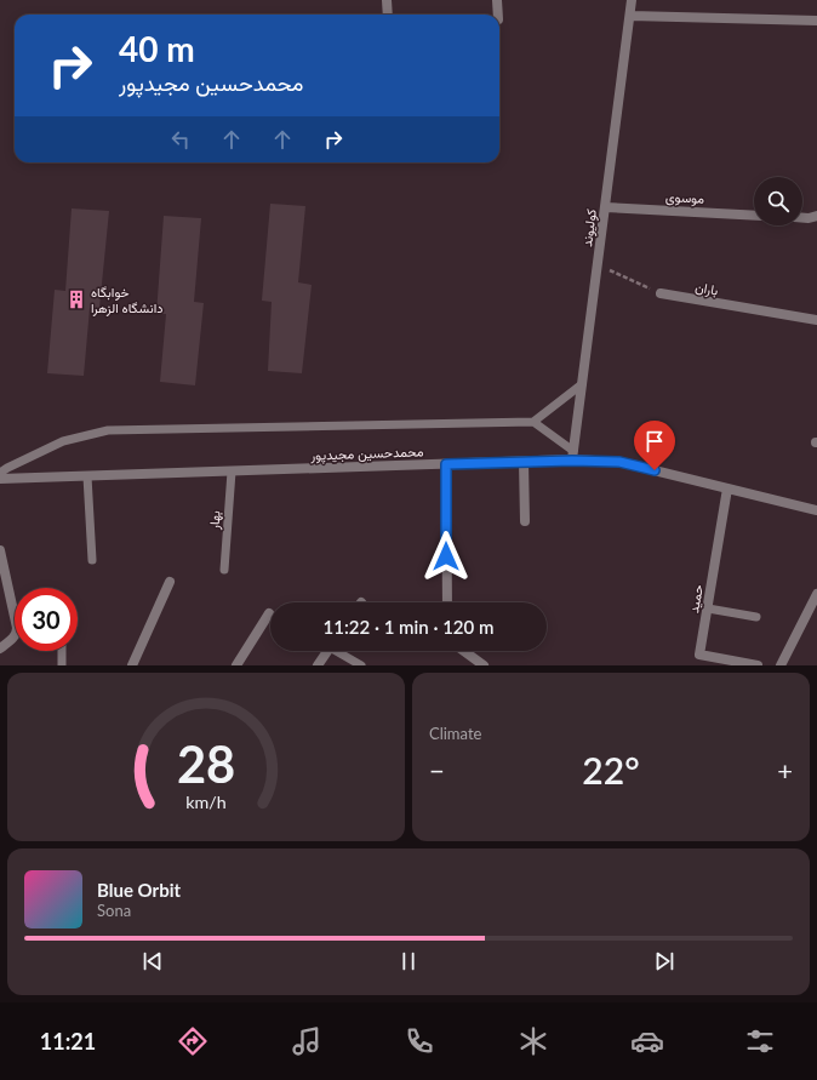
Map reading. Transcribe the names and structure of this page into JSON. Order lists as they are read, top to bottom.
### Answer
{
  "streets": {
    "street": [
      "موسوی",
      "کولیوند",
      "باران",
      "محمدحسین مجیدپور",
      "حمید"
    ],
    "lane": ["بهار"]
  },
  "crossings": [
    ["موسوی", "کولیوند"],
    ["کولیوند", "محمدحسین مجیدپور"],
    ["محمدحسین مجیدپور", "بهار"],
    ["محمدحسین مجیدپور", "حمید"]
  ],
  "places": {
    "building": ["خوابگاه دانشگاه الزهرا"]
  },
  "page": {
    "turn": ["40 m", "محمدحسین مجیدپور"],
    "limit": "30",
    "trip": "11:22 · 1 min · 120 m",
    "tile": "Climate",
    "heat": ["−", "22°", "+"],
    "song": ["Blue Orbit", "Sona"],
    "tabs": "11:21",
    "gauge": ["28", "km/h"]
  }
}
